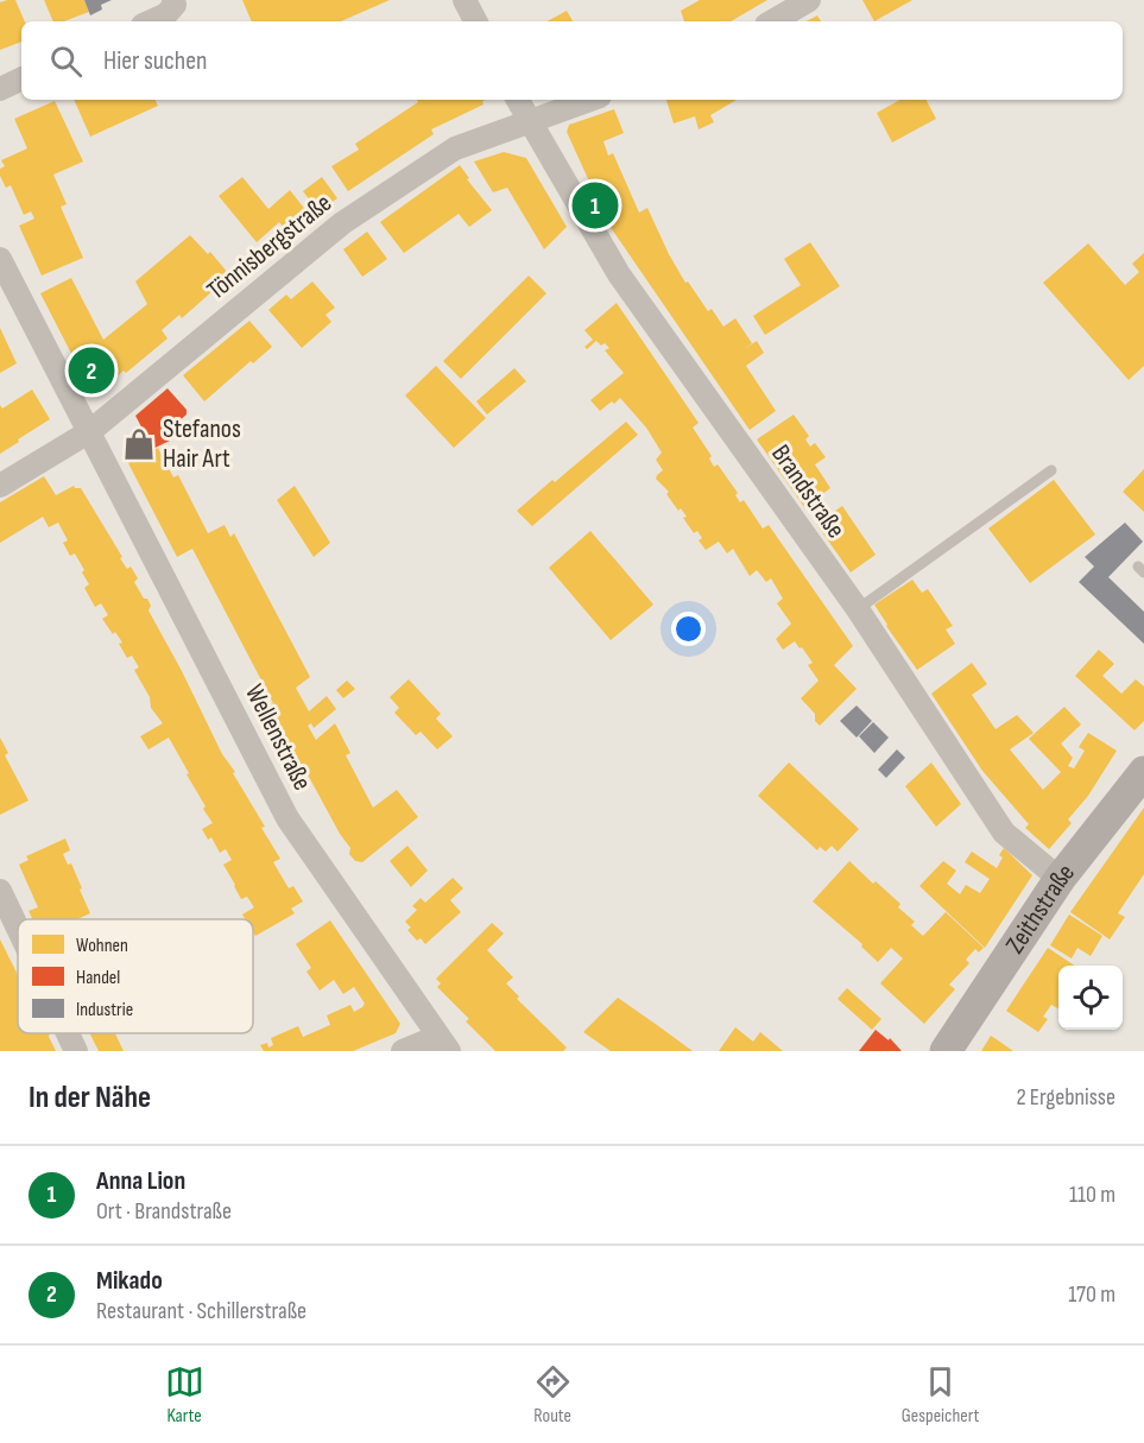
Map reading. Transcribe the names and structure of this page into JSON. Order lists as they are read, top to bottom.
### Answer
{
  "streets": {
    "street": [
      "Tönnisbergstraße",
      "Brandstraße",
      "Wellenstraße",
      "Zeithstraße"
    ]
  },
  "crossings": [
    ["Tönnisbergstraße", "Brandstraße"],
    ["Tönnisbergstraße", "Wellenstraße"],
    ["Brandstraße", "Zeithstraße"]
  ],
  "places": {
    "shop": ["Stefanos Hair Art"]
  },
  "legend": ["Wohnen", "Handel", "Industrie"],
  "page": {
    "search": "Hier suchen",
    "pins": ["1", "2"],
    "heading": ["In der Nähe", "2 Ergebnisse"],
    "list": [
      {
        "mark": "1",
        "name": "Anna Lion",
        "note": "Ort · Brandstraße",
        "value": "110 m"
      },
      {
        "mark": "2",
        "name": "Mikado",
        "note": "Restaurant · Schillerstraße",
        "value": "170 m"
      }
    ],
    "nav": ["Karte", "Route", "Gespeichert"]
  }
}
